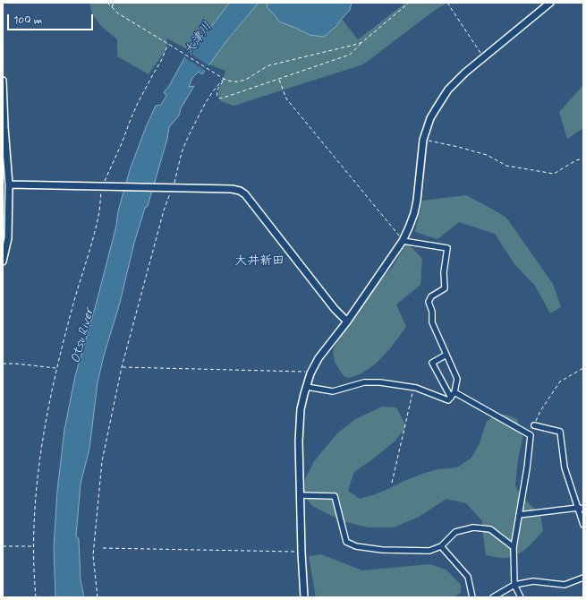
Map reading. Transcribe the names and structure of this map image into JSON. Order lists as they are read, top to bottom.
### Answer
{
  "districts": ["大井新田"],
  "water": ["大津川", "Otsu River"],
  "scale_bar": "100 m"
}
